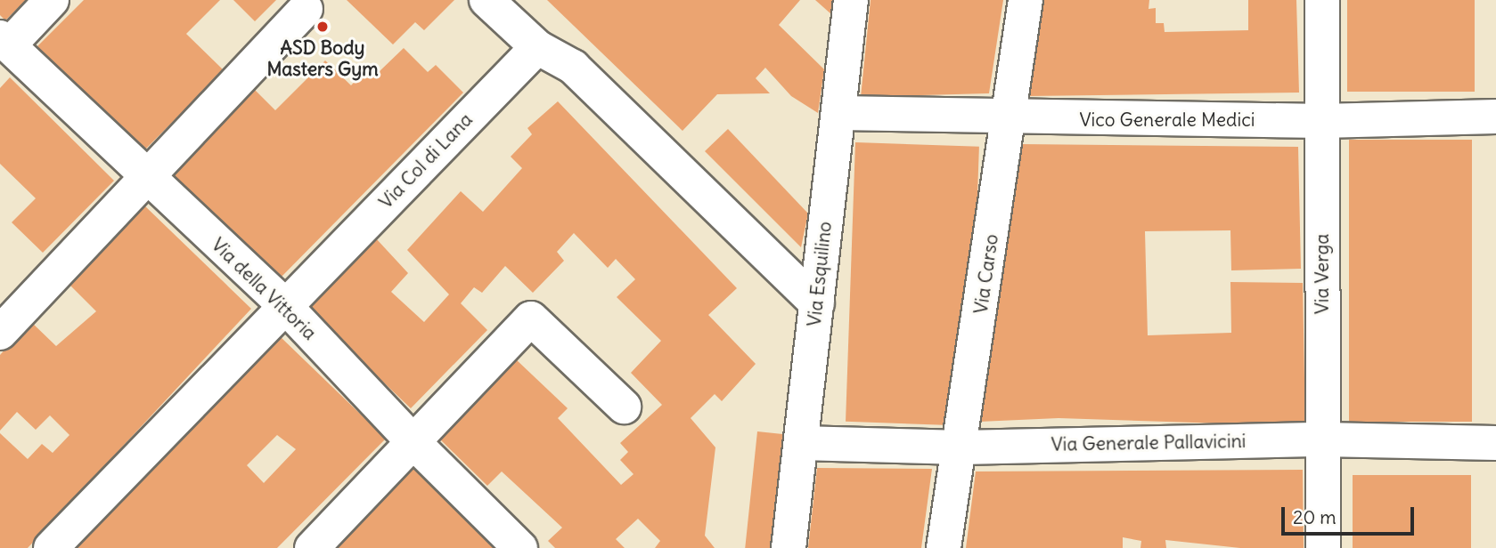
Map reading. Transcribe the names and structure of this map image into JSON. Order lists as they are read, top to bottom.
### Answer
{
  "streets": {
    "street": [
      "Vico Generale Medici",
      "Via Col di Lana",
      "Via Esquilino",
      "Via Carso",
      "Via Verga",
      "Via della Vittoria",
      "Via Generale Pallavicini"
    ]
  },
  "crossings": [
    ["Vico Generale Medici", "Via Esquilino"],
    ["Vico Generale Medici", "Via Carso"],
    ["Vico Generale Medici", "Via Verga"],
    ["Via Col di Lana", "Via della Vittoria"],
    ["Via Esquilino", "Via Generale Pallavicini"],
    ["Via Carso", "Via Generale Pallavicini"],
    ["Via Verga", "Via Generale Pallavicini"]
  ],
  "places": ["ASD Body Masters Gym"],
  "scale_bar": "20 m"
}
